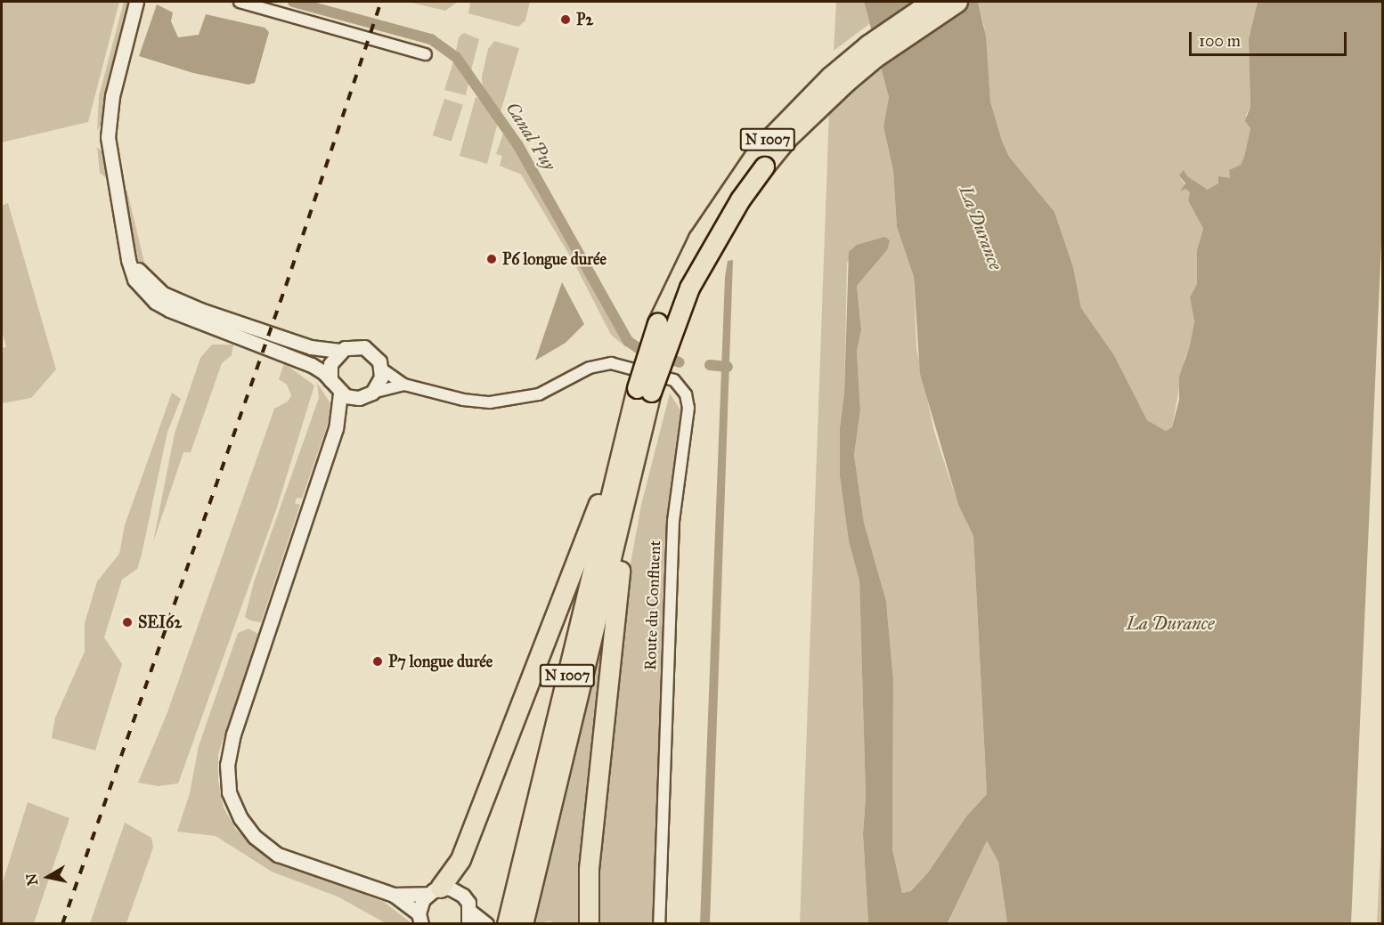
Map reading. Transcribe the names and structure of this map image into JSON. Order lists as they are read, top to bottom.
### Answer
{
  "streets": {
    "highway": ["N 1007"],
    "street": ["Route du Confluent"]
  },
  "water": ["Canal Puy", "La Durance"],
  "places": [
    "P2",
    "P6 longue durée",
    "SEI62",
    "P7 longue durée"
  ],
  "scale_bar": "100 m",
  "north": "left"
}
